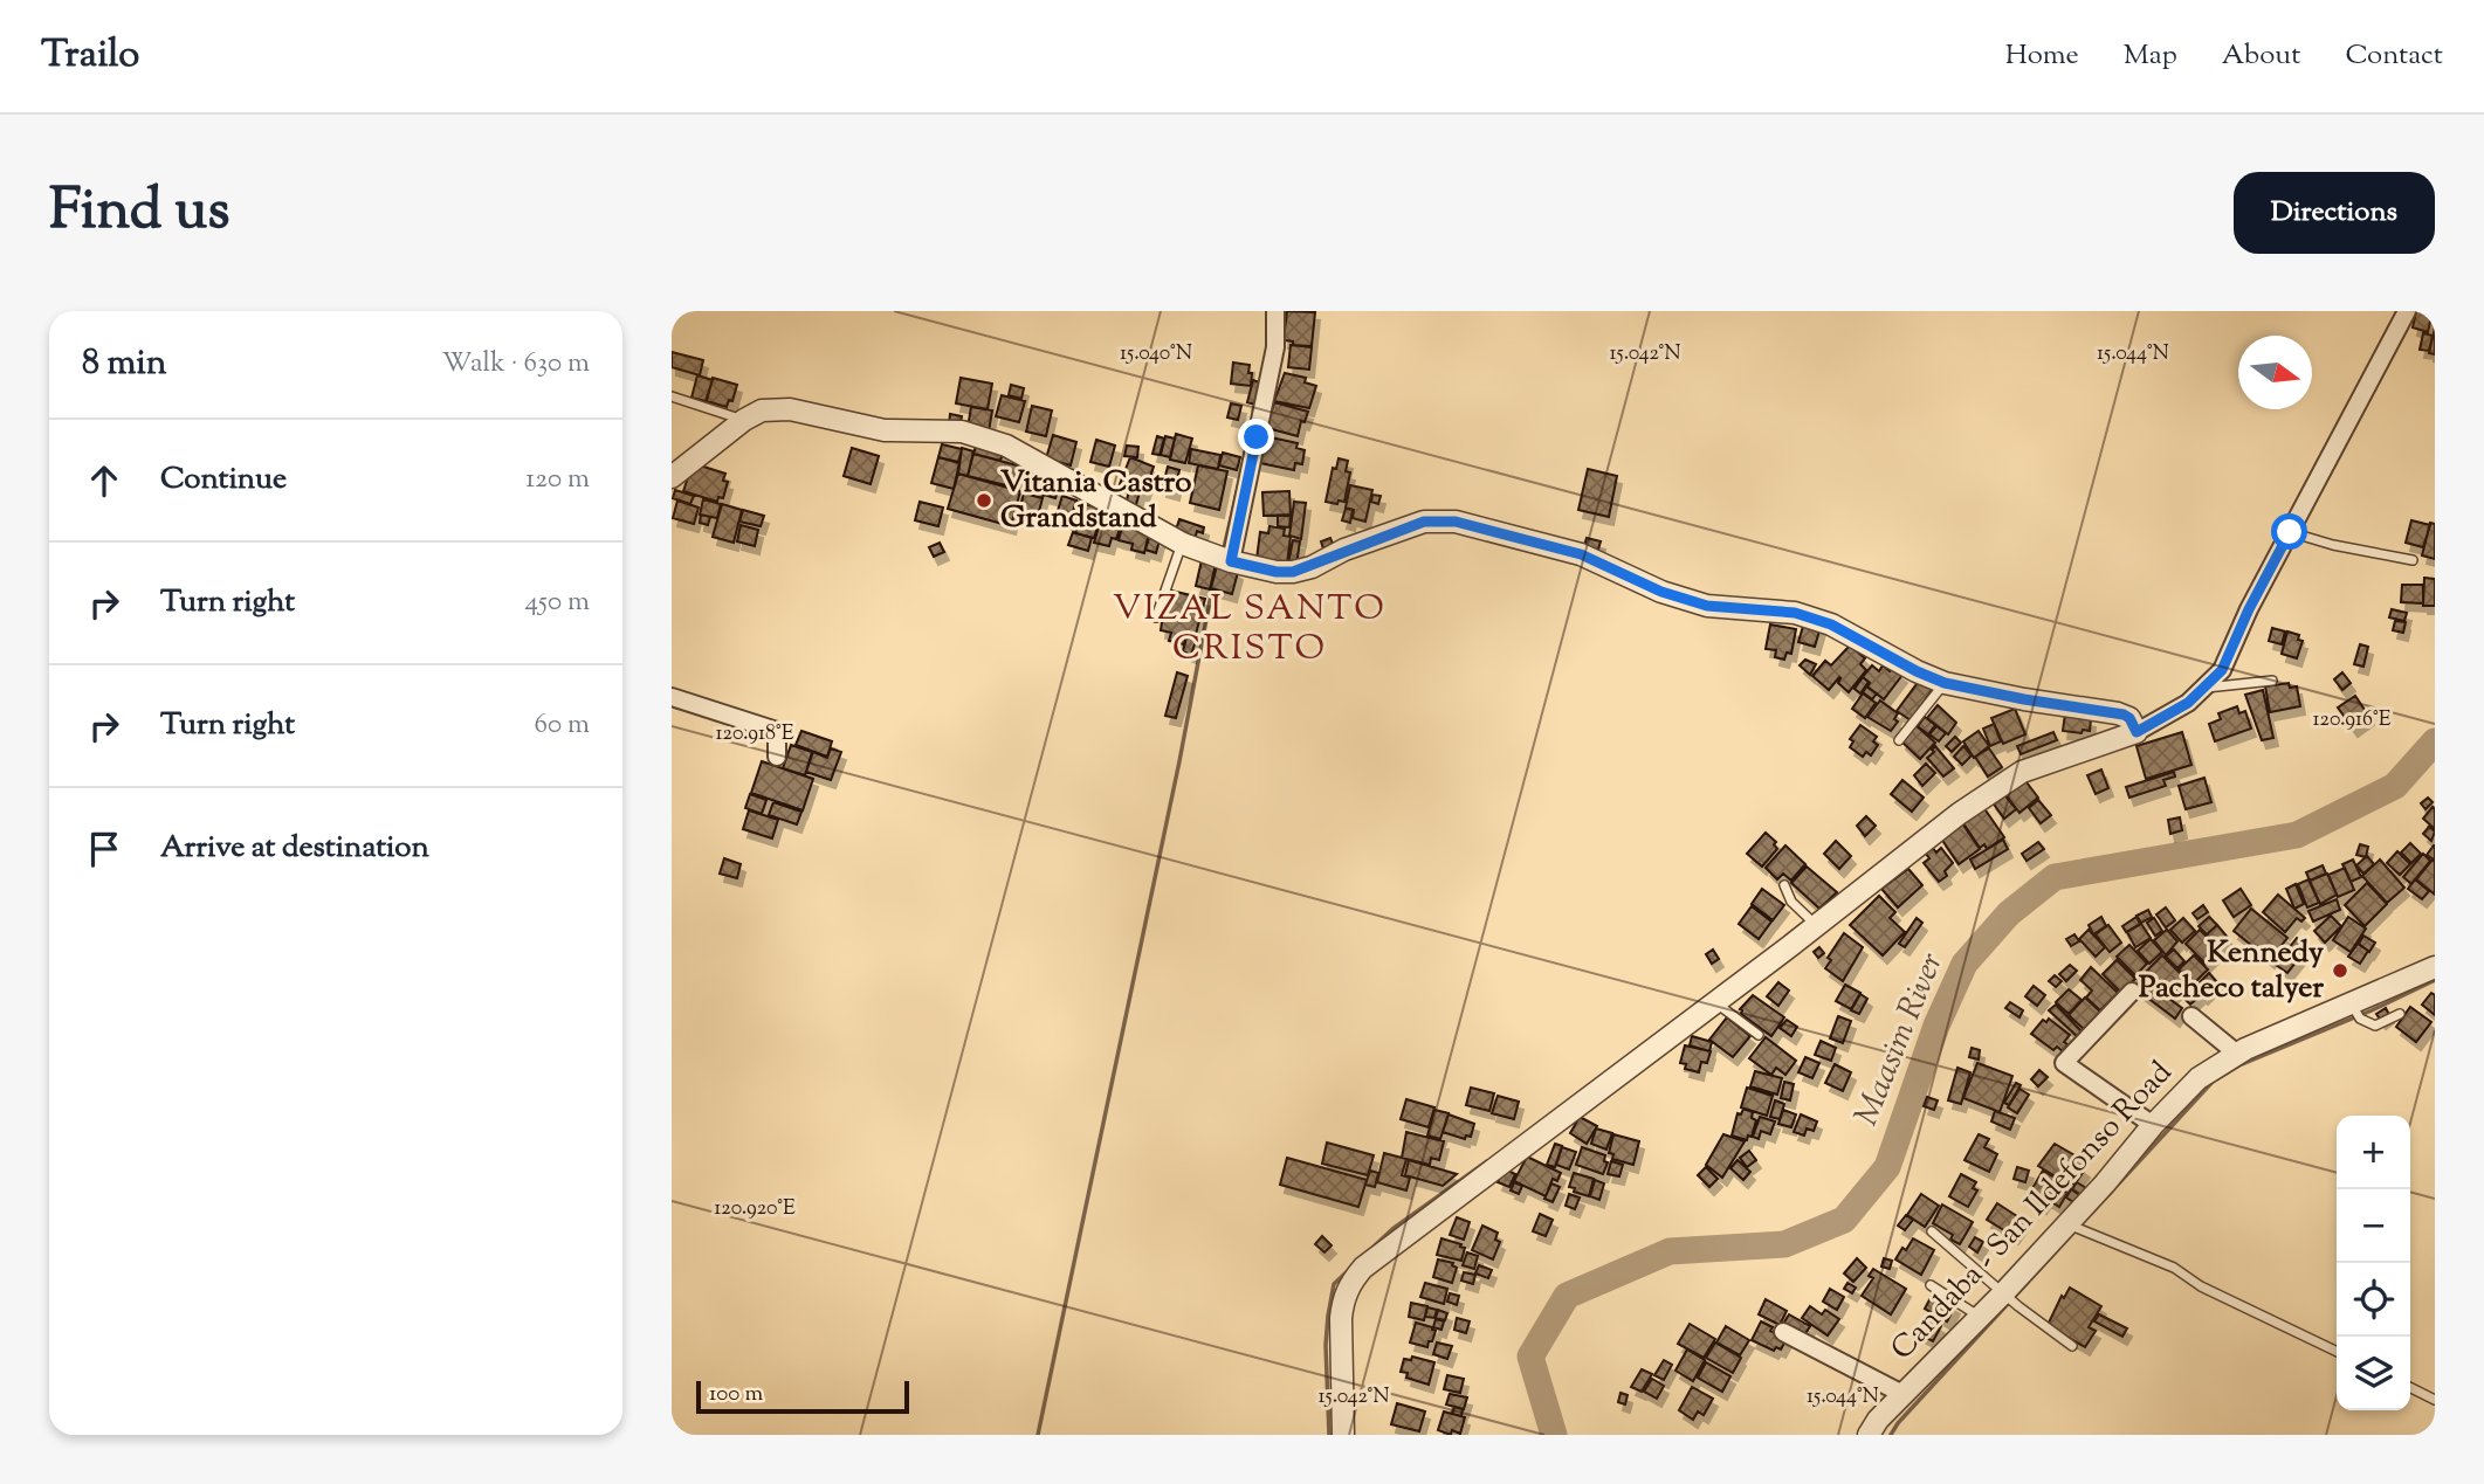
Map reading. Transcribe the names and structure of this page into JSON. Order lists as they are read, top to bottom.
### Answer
{
  "streets": {
    "street": ["Candaba - San Ildefonso Road"]
  },
  "districts": ["VIZAL SANTO CRISTO"],
  "water": ["Maasim River"],
  "places": ["Vitania Castro Grandstand", "Kennedy Pacheco talyer"],
  "scale_bar": "100 m",
  "north": "right",
  "page": {
    "header": "Trailo",
    "nav": [
      "Home",
      "Map",
      "About",
      "Contact"
    ],
    "title": "Find us",
    "buttons": "Directions",
    "heading": ["8 min", "Walk · 630 m"],
    "list": [
      ["Continue", "120 m"],
      ["Turn right", "450 m"],
      ["Turn right", "60 m"],
      "Arrive at destination"
    ],
    "map_buttons": ["+", "−"],
    "scale": "100 m"
  },
  "coordinates": [
    "15.040°N",
    "15.042°N",
    "15.044°N",
    "120.916°E",
    "120.918°E",
    "120.920°E"
  ]
}
